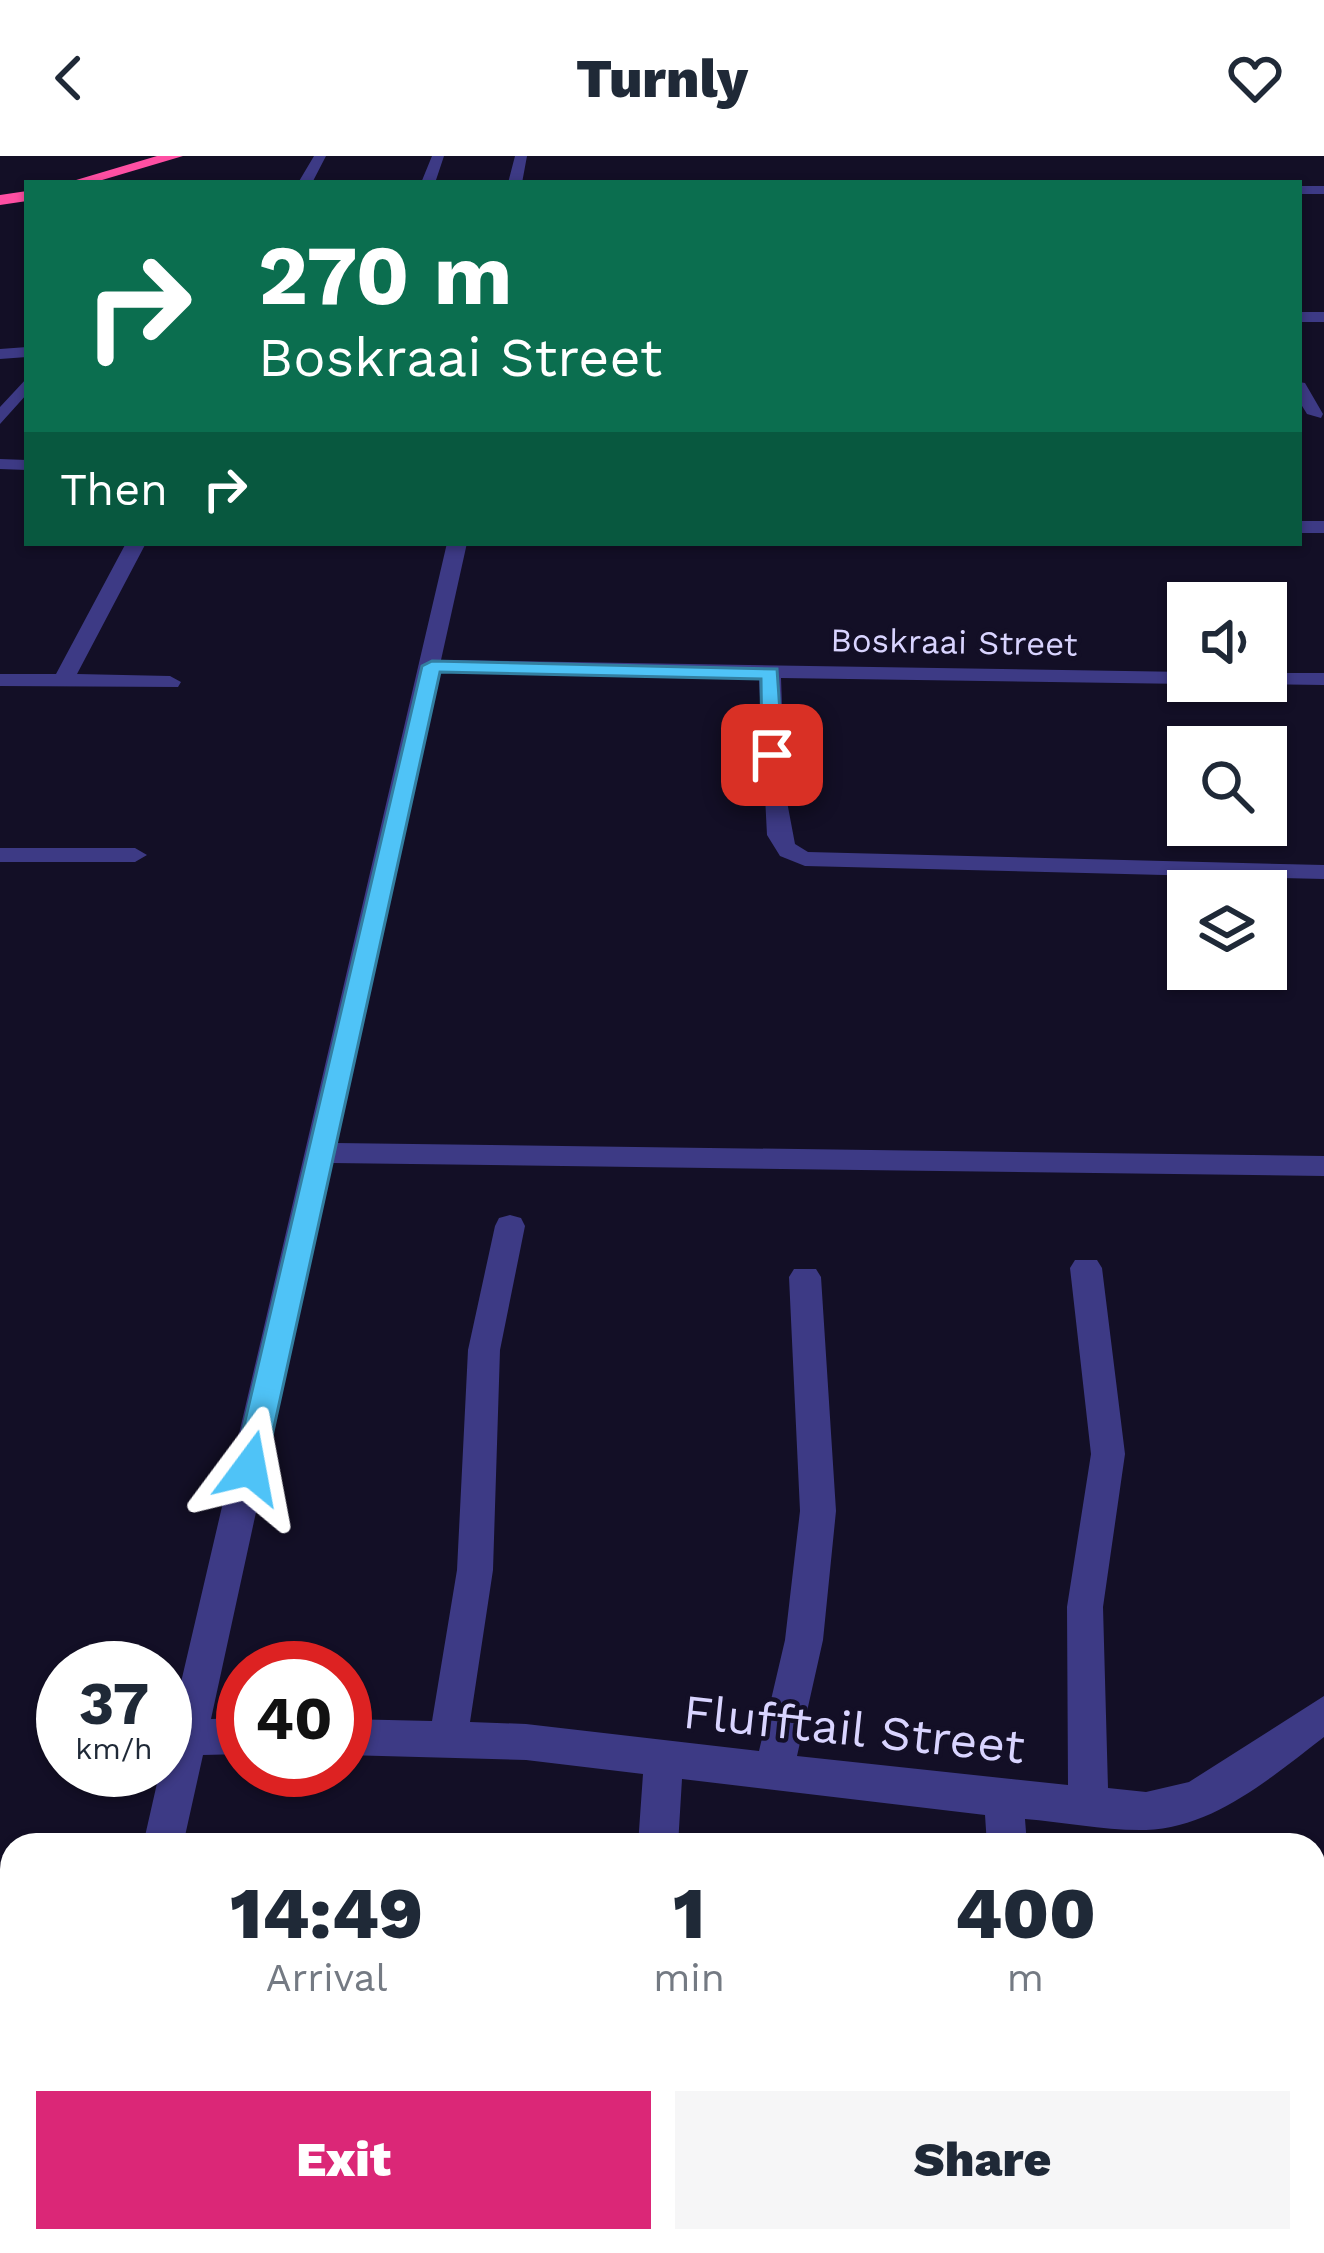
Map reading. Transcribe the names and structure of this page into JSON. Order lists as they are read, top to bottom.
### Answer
{
  "streets": {
    "street": ["Boskraai Street", "Flufftail Street"]
  },
  "page": {
    "header": "Turnly",
    "turn": ["270 m", "Boskraai Street"],
    "then": "Then",
    "speed": "37 km/h",
    "limit": "40",
    "eta": [
      "14:49",
      "Arrival",
      "1",
      "min",
      "400",
      "m"
    ],
    "buttons": ["Exit", "Share"]
  }
}
